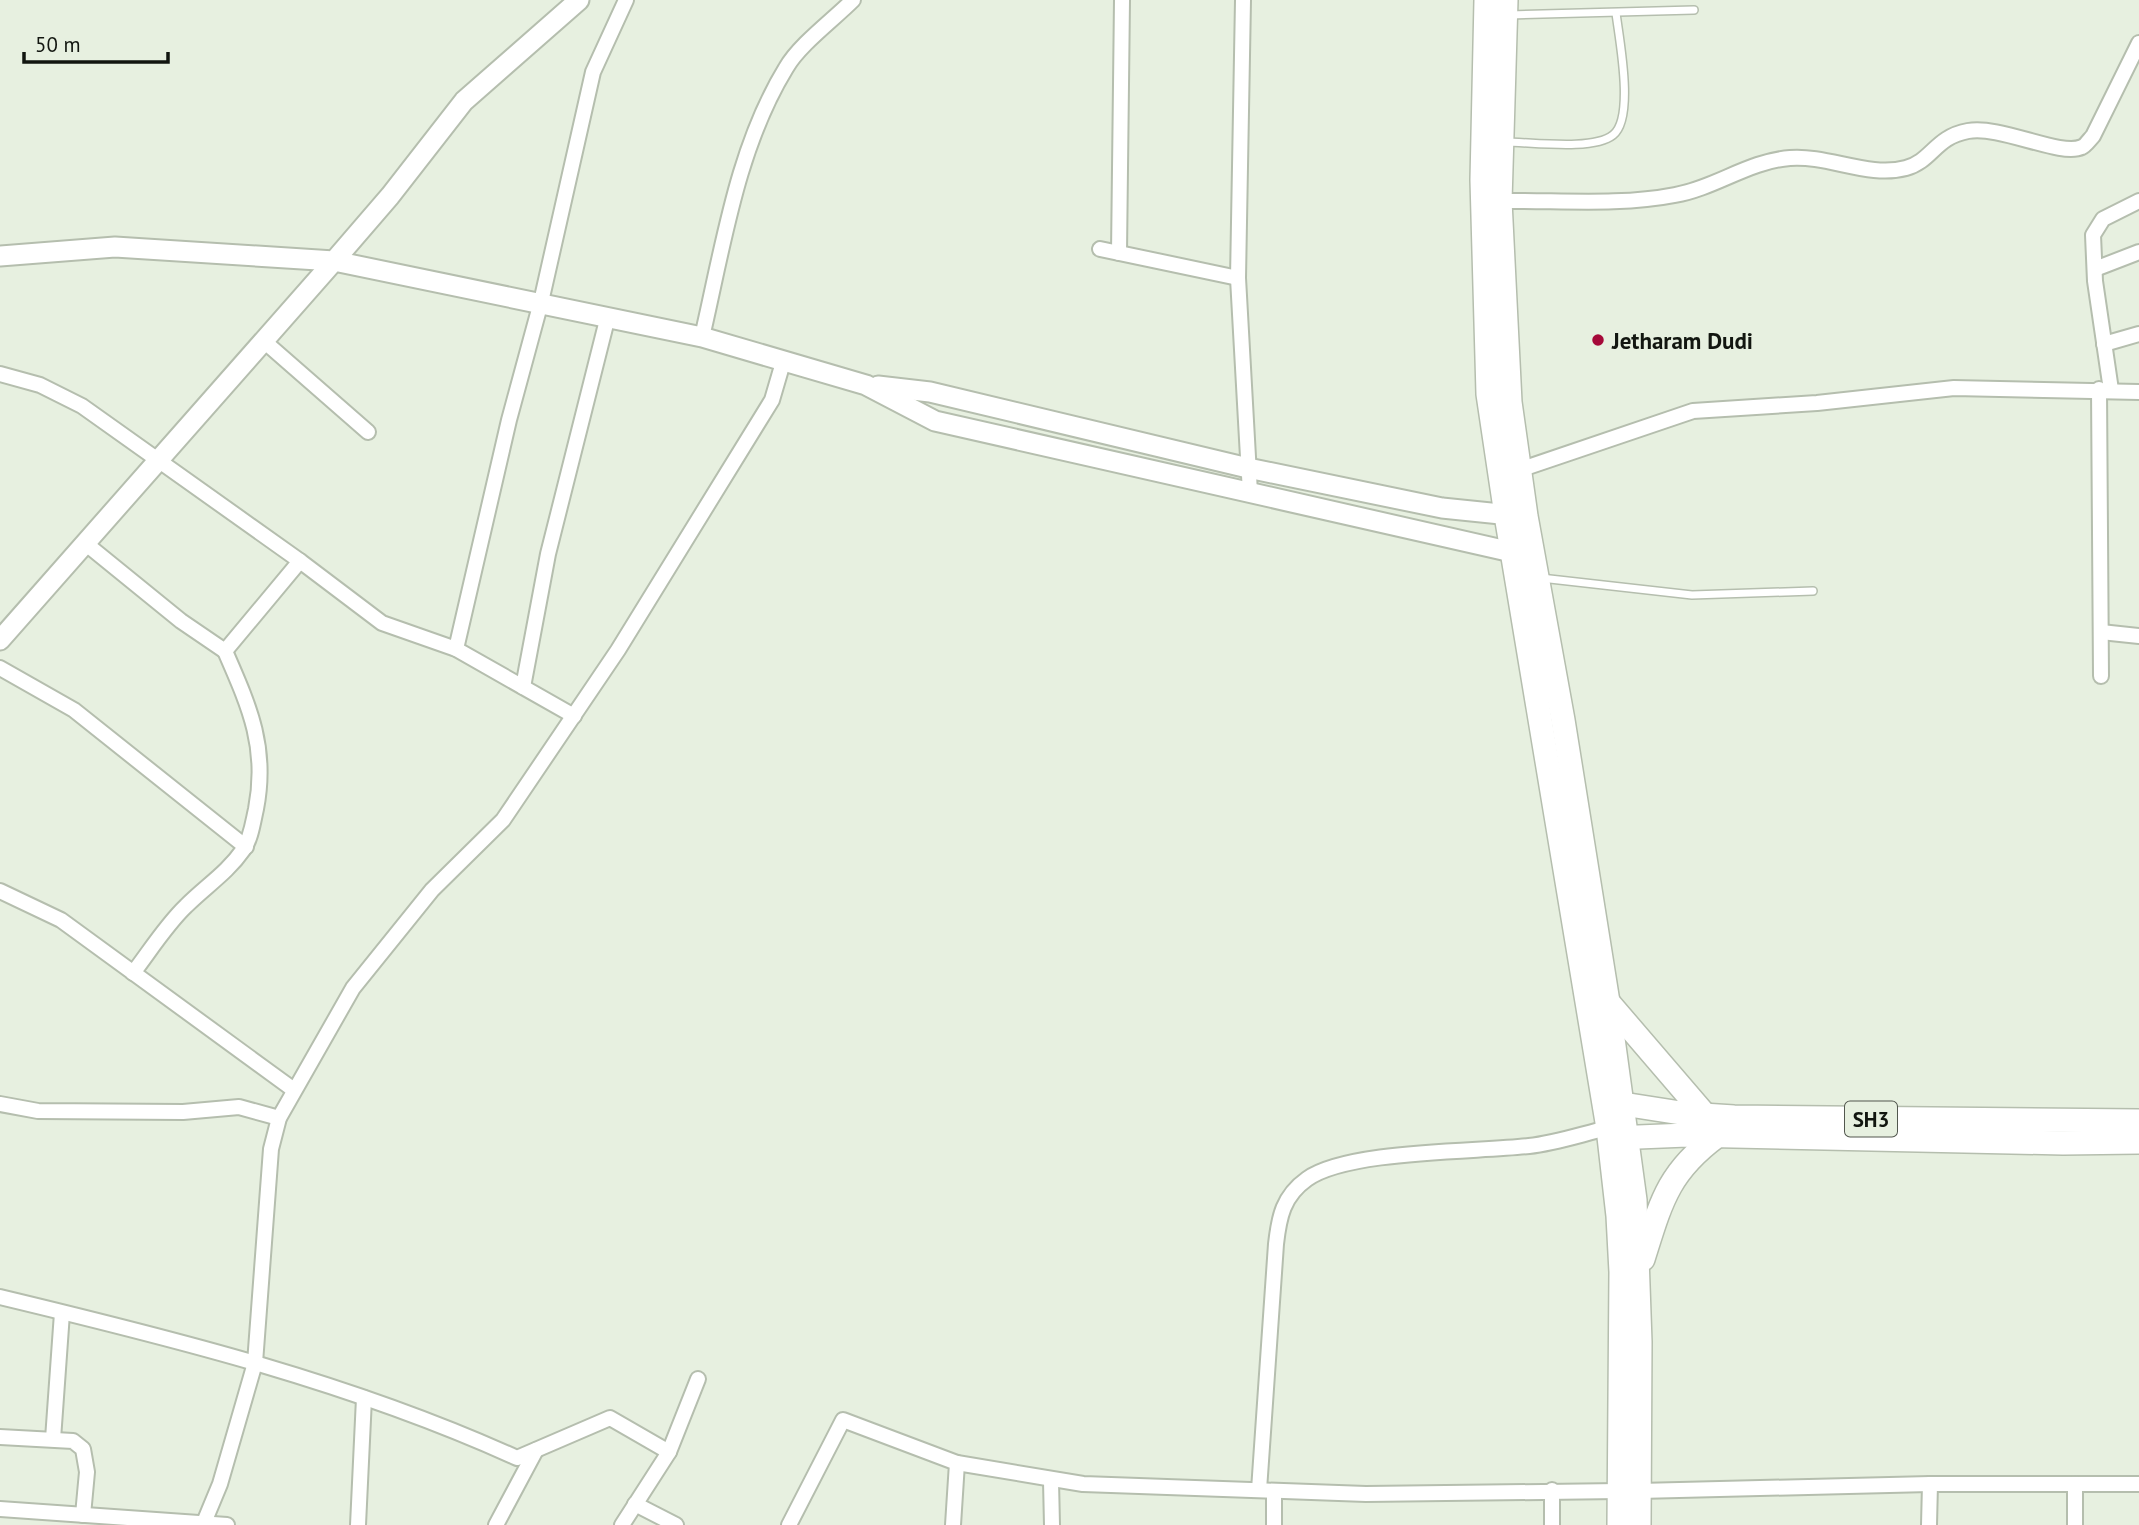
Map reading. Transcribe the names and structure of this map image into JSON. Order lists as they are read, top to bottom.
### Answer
{
  "streets": {
    "main road": ["SH3"]
  },
  "places": ["Jetharam Dudi"],
  "scale_bar": "50 m"
}
